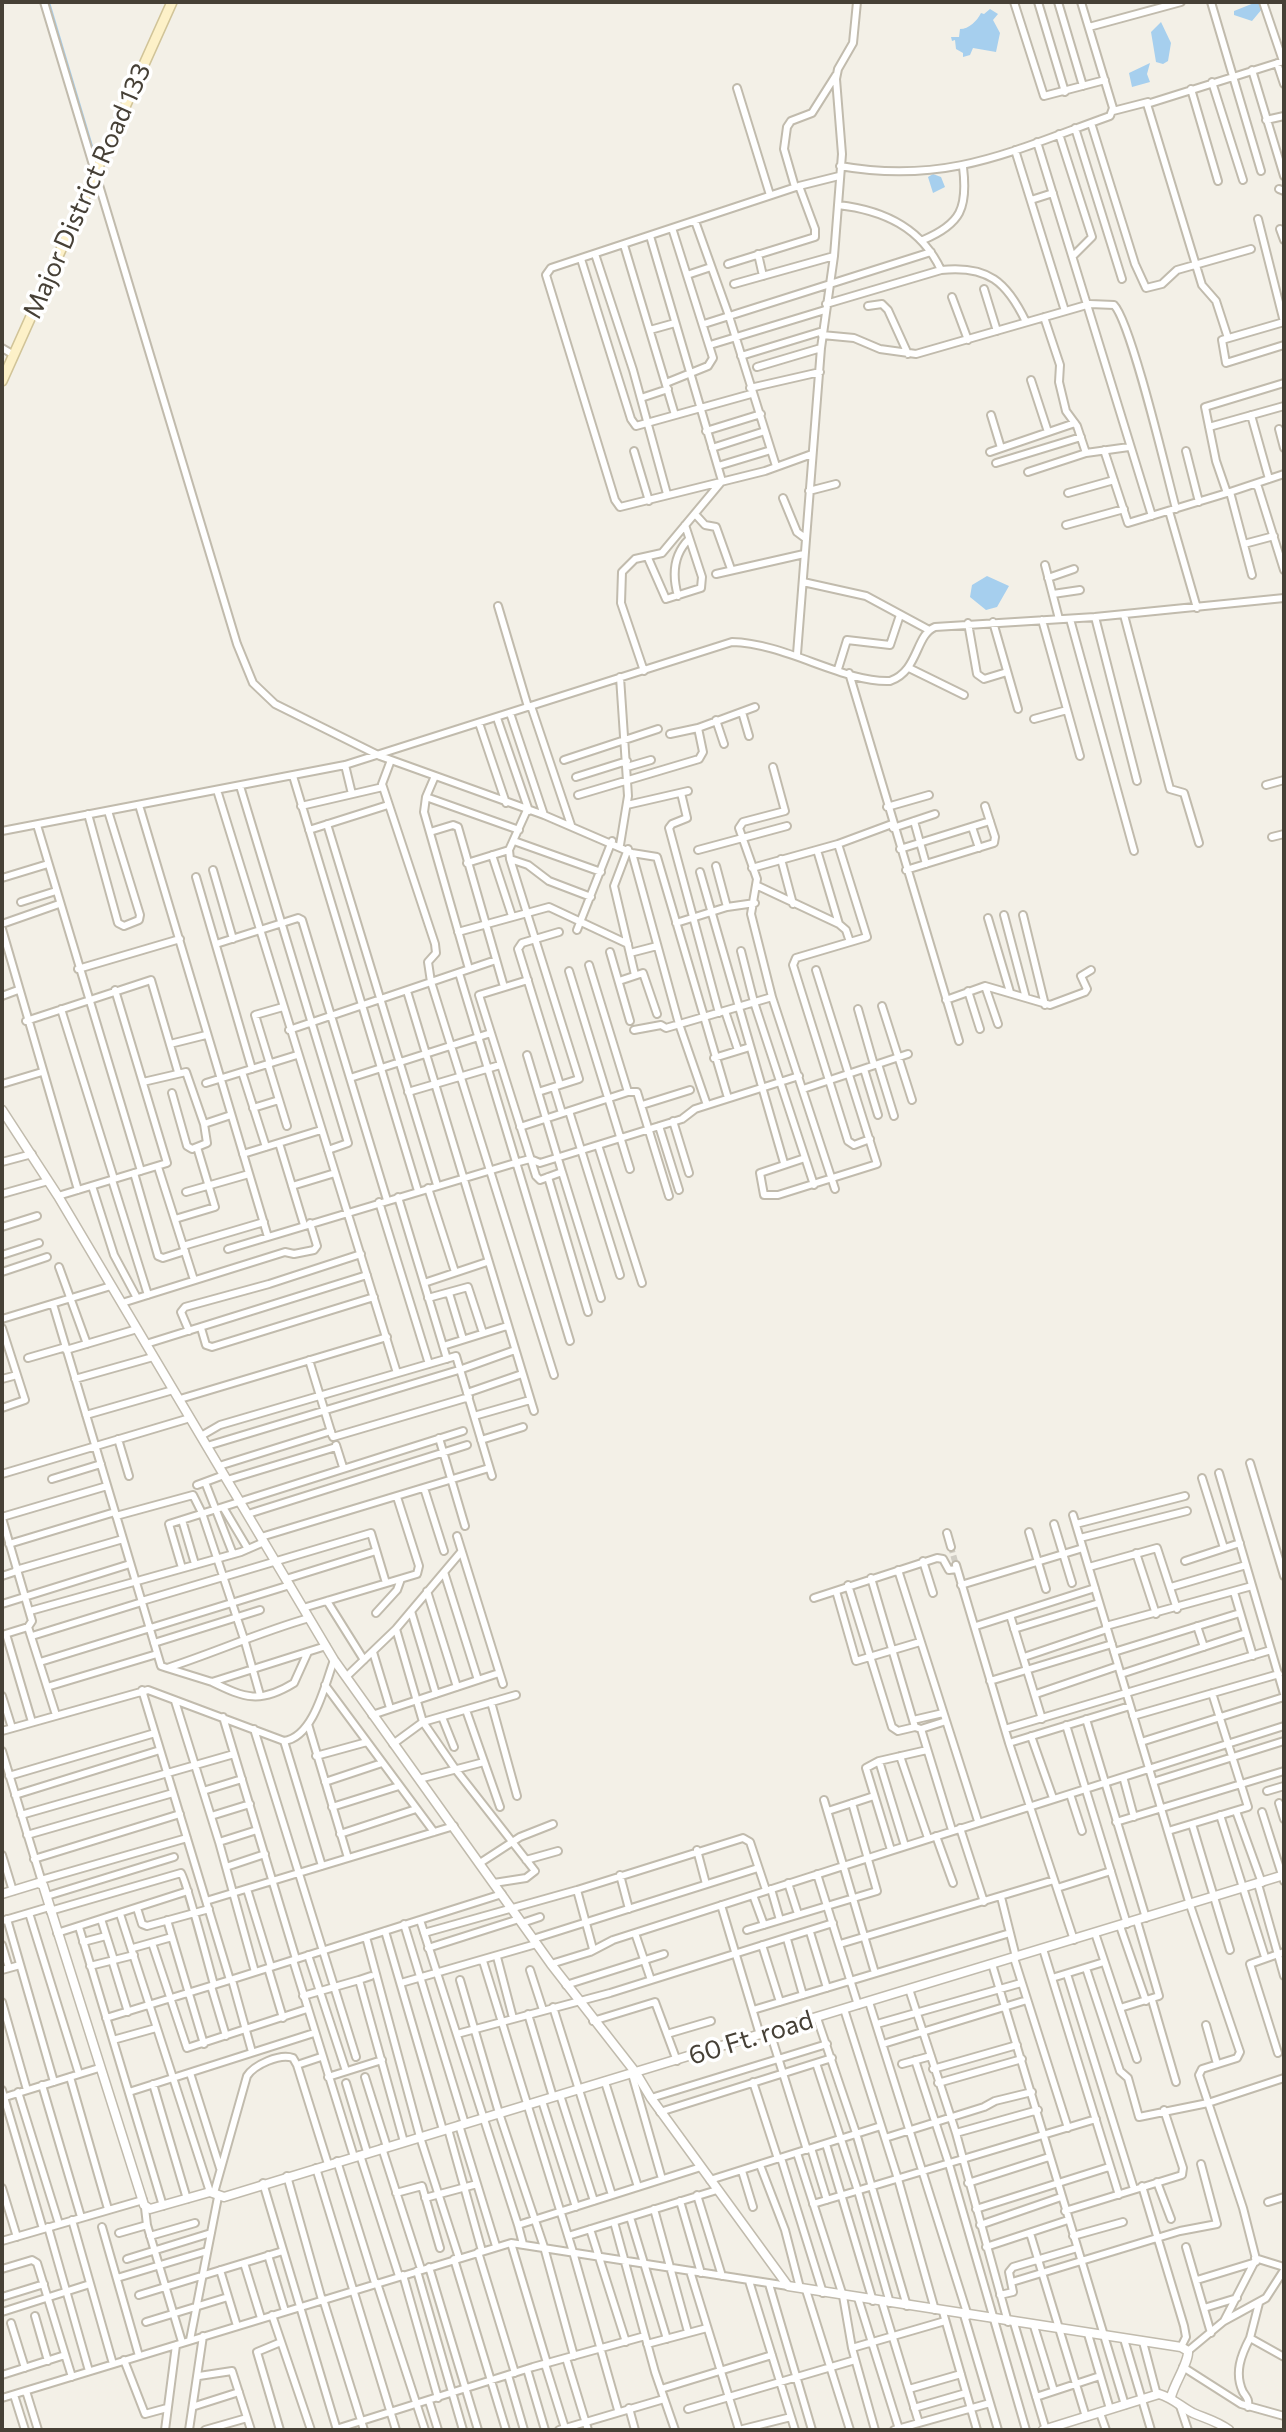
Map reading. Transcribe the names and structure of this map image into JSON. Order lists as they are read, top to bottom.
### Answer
{
  "streets": {
    "main road": ["Major District Road 133"],
    "street": ["60 Ft. road"]
  }
}
